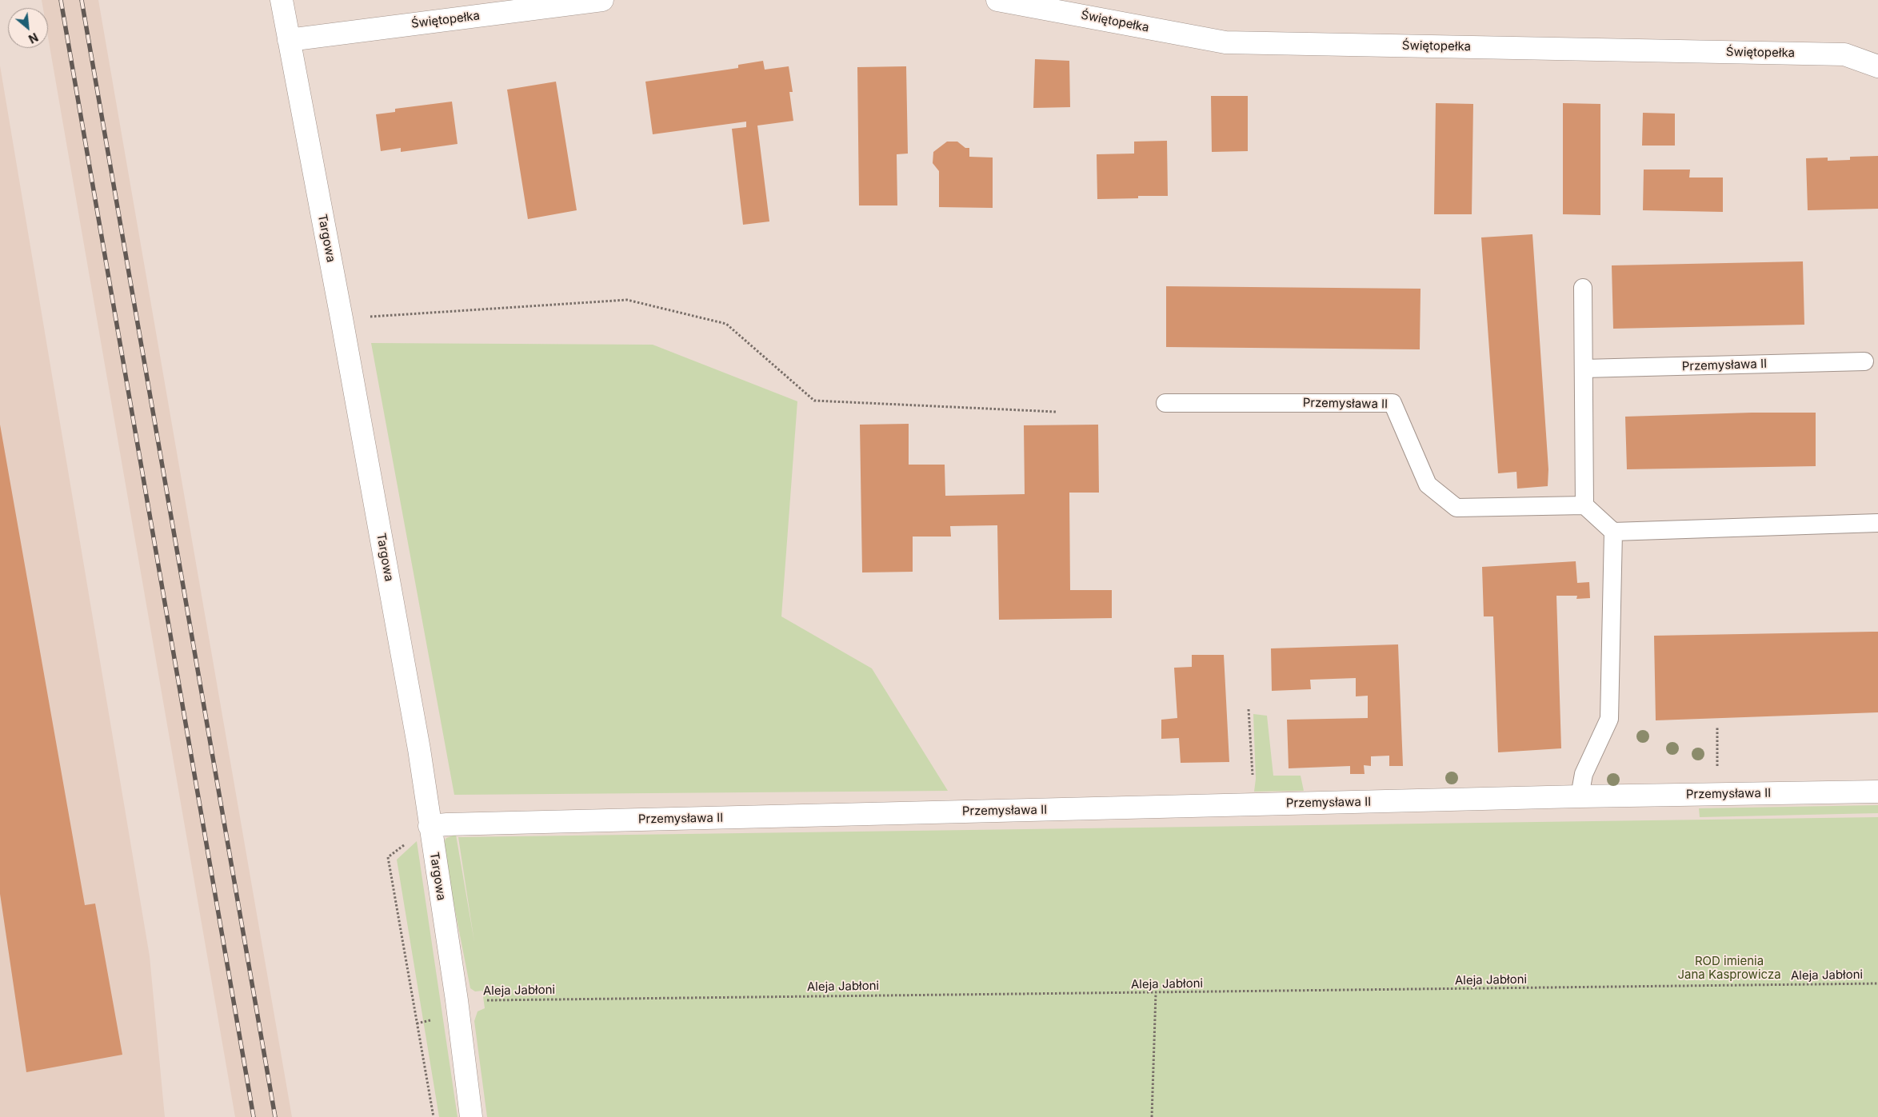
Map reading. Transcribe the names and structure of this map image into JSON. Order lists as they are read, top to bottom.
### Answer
{
  "streets": {
    "street": ["Świętopełka", "Targowa", "Przemysława II"],
    "path": ["Aleja Jabłoni"]
  },
  "crossings": [
    ["Świętopełka", "Targowa"],
    ["Targowa", "Przemysława II"],
    ["Targowa", "Aleja Jabłoni"]
  ],
  "parks": ["ROD imienia Jana Kasprowicza"],
  "north": "bottom right"
}
